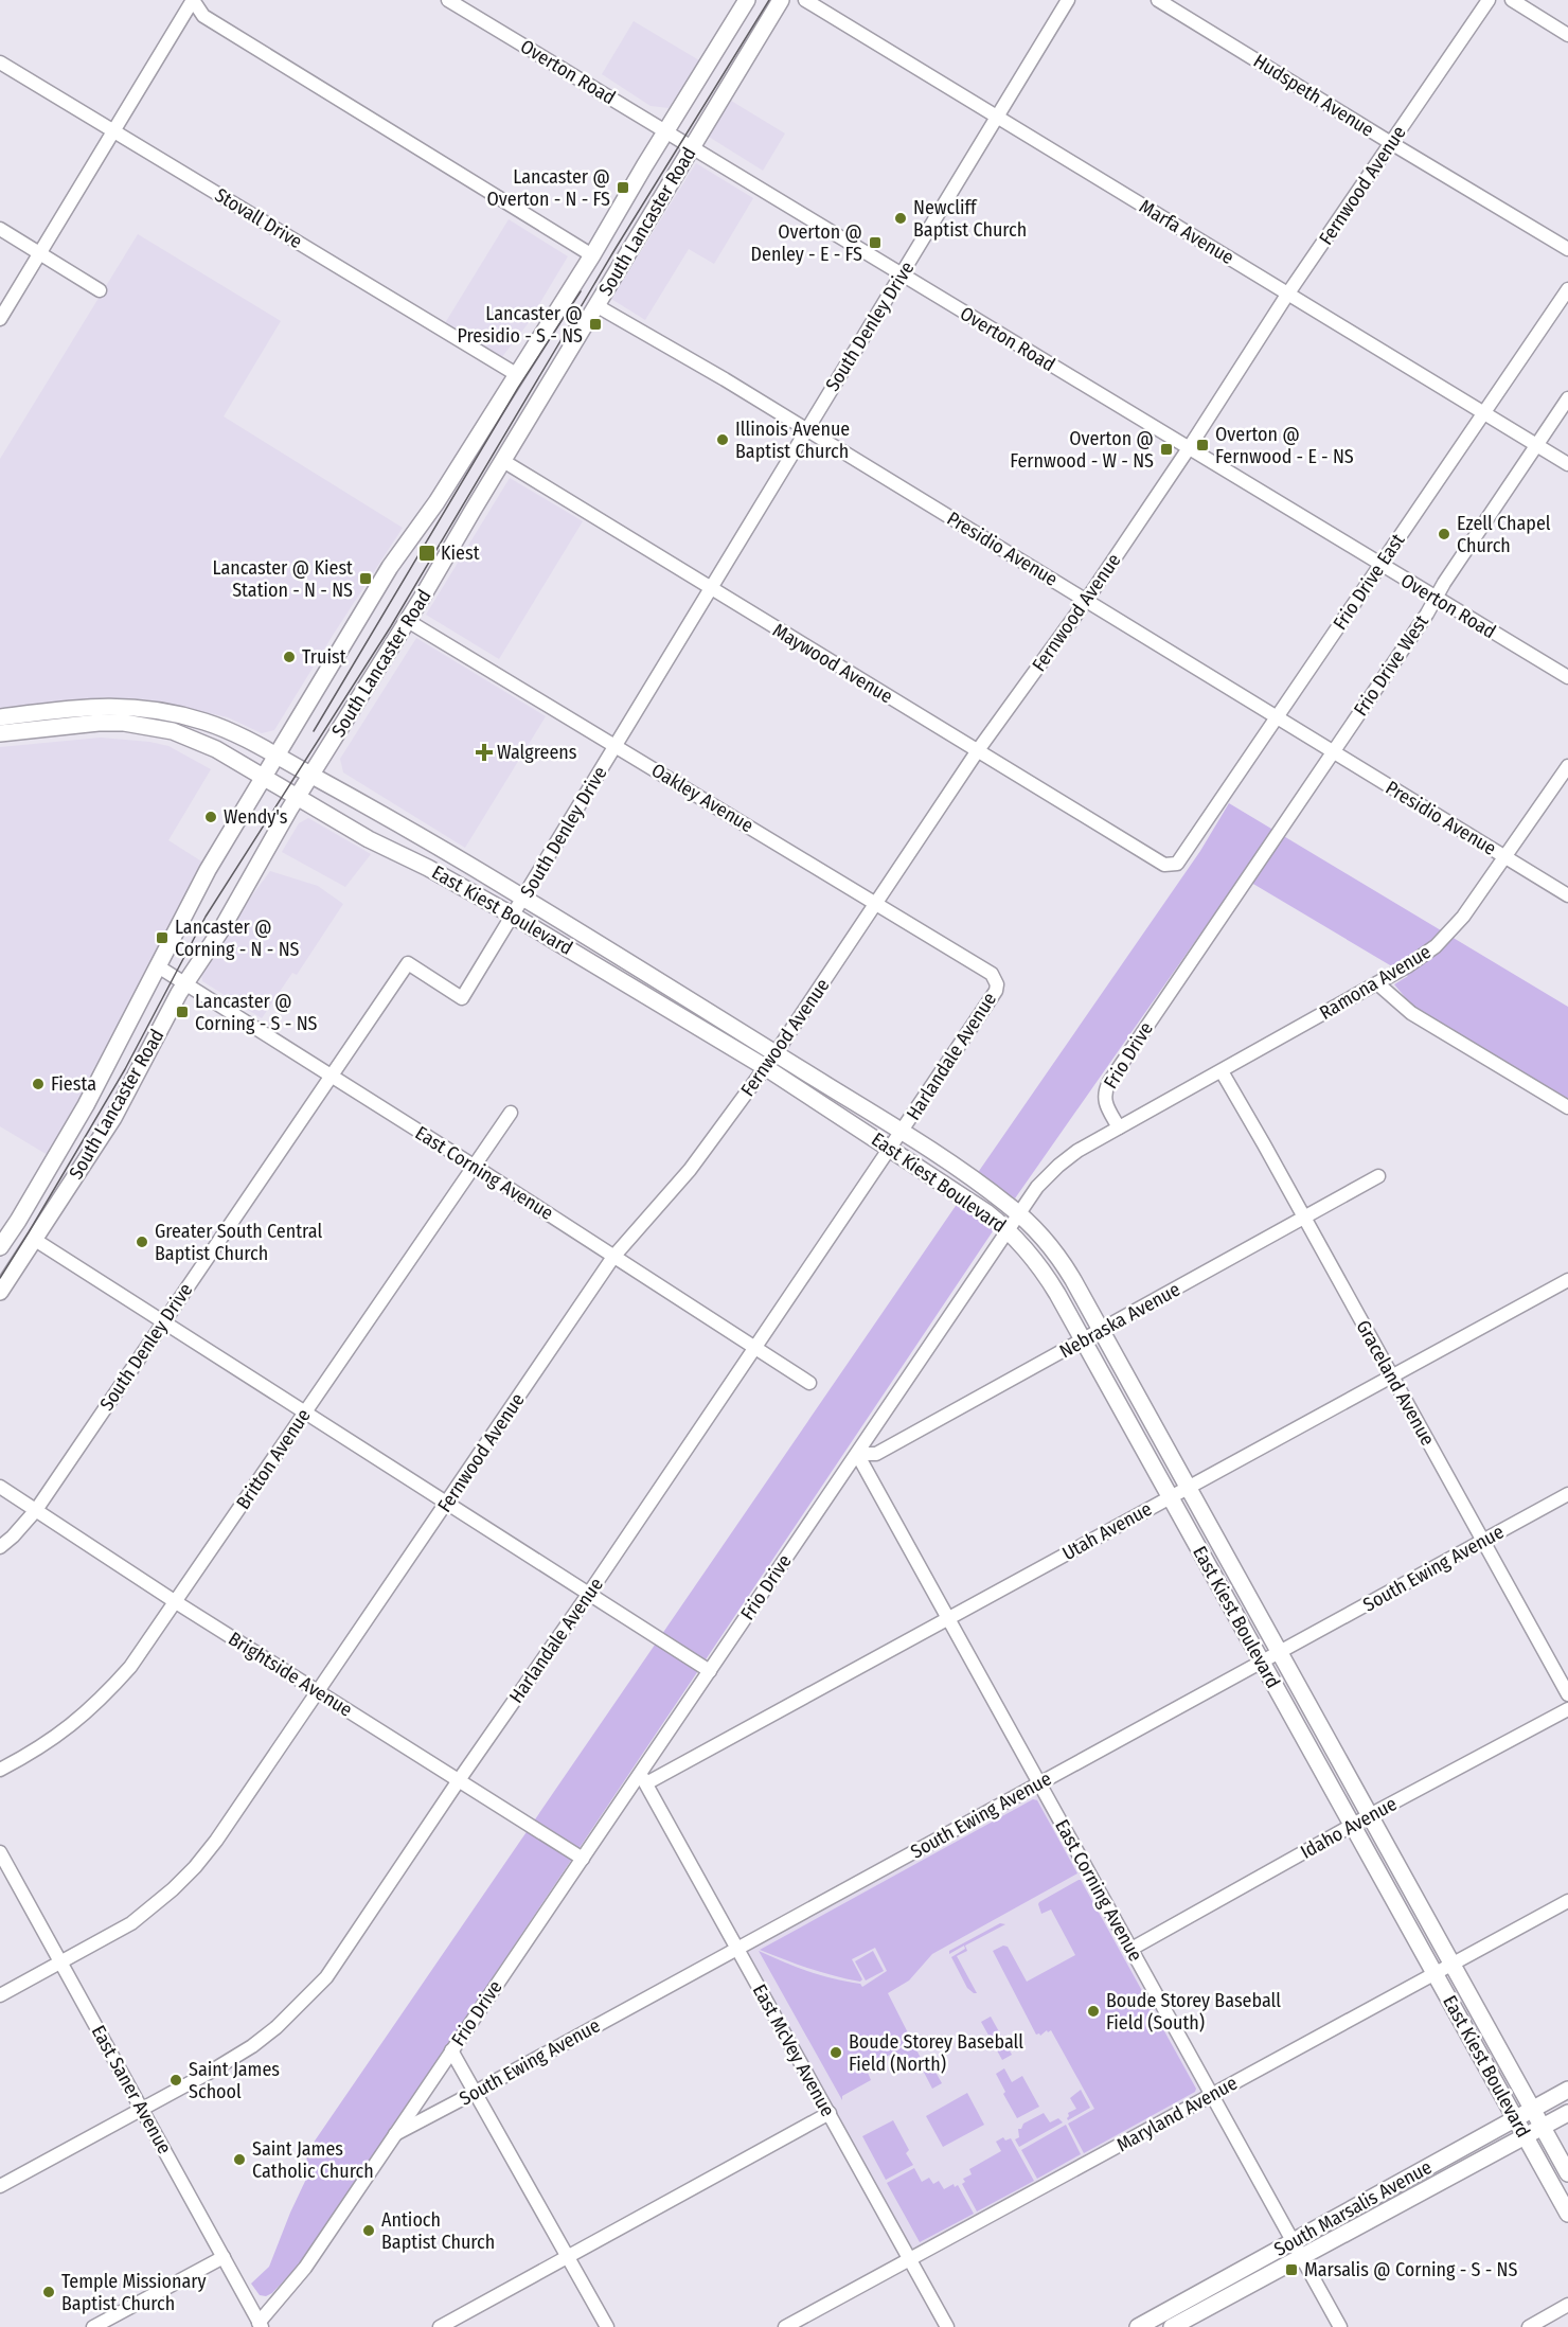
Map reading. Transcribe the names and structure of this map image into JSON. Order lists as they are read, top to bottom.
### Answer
{
  "streets": {
    "main road": ["South Lancaster Road", "East Kiest Boulevard", "South Marsalis Avenue"],
    "street": [
      "Overton Road",
      "Hudspeth Avenue",
      "Fernwood Avenue",
      "Stovall Drive",
      "Marfa Avenue",
      "South Denley Drive",
      "Presidio Avenue",
      "Frio Drive East",
      "Maywood Avenue",
      "Frio Drive West",
      "Oakley Avenue",
      "Ramona Avenue",
      "Frio Drive",
      "Harlandale Avenue",
      "East Corning Avenue",
      "Nebraska Avenue",
      "Graceland Avenue",
      "Britton Avenue",
      "Utah Avenue",
      "South Ewing Avenue",
      "Brightside Avenue",
      "Idaho Avenue",
      "East McVey Avenue",
      "East Saner Avenue",
      "Maryland Avenue"
    ]
  },
  "crossings": [
    ["Overton Road", "Fernwood Avenue"],
    ["Overton Road", "South Lancaster Road"],
    ["Overton Road", "South Denley Drive"],
    ["Overton Road", "Frio Drive East"],
    ["Overton Road", "Frio Drive West"],
    ["Hudspeth Avenue", "Fernwood Avenue"],
    ["Fernwood Avenue", "Marfa Avenue"],
    ["Fernwood Avenue", "Presidio Avenue"],
    ["Fernwood Avenue", "Maywood Avenue"],
    ["Fernwood Avenue", "Oakley Avenue"],
    ["Fernwood Avenue", "East Kiest Boulevard"],
    ["Fernwood Avenue", "East Corning Avenue"],
    ["Fernwood Avenue", "Brightside Avenue"],
    ["Fernwood Avenue", "East Saner Avenue"],
    ["Stovall Drive", "South Lancaster Road"],
    ["South Lancaster Road", "Presidio Avenue"],
    ["South Lancaster Road", "Maywood Avenue"],
    ["South Lancaster Road", "Oakley Avenue"],
    ["South Lancaster Road", "East Kiest Boulevard"],
    ["South Lancaster Road", "East Corning Avenue"],
    ["Marfa Avenue", "South Denley Drive"],
    ["Marfa Avenue", "Frio Drive East"],
    ["Marfa Avenue", "Frio Drive West"],
    ["South Denley Drive", "Presidio Avenue"],
    ["South Denley Drive", "Maywood Avenue"],
    ["South Denley Drive", "Oakley Avenue"],
    ["South Denley Drive", "East Kiest Boulevard"],
    ["South Denley Drive", "East Corning Avenue"],
    ["South Denley Drive", "Brightside Avenue"],
    ["Presidio Avenue", "Frio Drive East"],
    ["Presidio Avenue", "Frio Drive West"],
    ["Presidio Avenue", "Ramona Avenue"],
    ["Frio Drive East", "Maywood Avenue"],
    ["Frio Drive West", "Frio Drive"],
    ["Oakley Avenue", "Harlandale Avenue"],
    ["East Kiest Boulevard", "Frio Drive"],
    ["East Kiest Boulevard", "Harlandale Avenue"],
    ["East Kiest Boulevard", "Nebraska Avenue"],
    ["East Kiest Boulevard", "Utah Avenue"],
    ["East Kiest Boulevard", "South Ewing Avenue"],
    ["East Kiest Boulevard", "Idaho Avenue"],
    ["East Kiest Boulevard", "Maryland Avenue"],
    ["East Kiest Boulevard", "South Marsalis Avenue"],
    ["Ramona Avenue", "Frio Drive"],
    ["Ramona Avenue", "Graceland Avenue"],
    ["Frio Drive", "East Corning Avenue"],
    ["Frio Drive", "Nebraska Avenue"],
    ["Frio Drive", "Utah Avenue"],
    ["Frio Drive", "South Ewing Avenue"],
    ["Frio Drive", "Brightside Avenue"],
    ["Frio Drive", "East McVey Avenue"],
    ["Frio Drive", "East Saner Avenue"],
    ["Harlandale Avenue", "East Corning Avenue"],
    ["Harlandale Avenue", "Brightside Avenue"],
    ["Harlandale Avenue", "East Saner Avenue"],
    ["East Corning Avenue", "Nebraska Avenue"],
    ["East Corning Avenue", "Britton Avenue"],
    ["East Corning Avenue", "Utah Avenue"],
    ["East Corning Avenue", "South Ewing Avenue"],
    ["East Corning Avenue", "Idaho Avenue"],
    ["East Corning Avenue", "Maryland Avenue"],
    ["East Corning Avenue", "South Marsalis Avenue"],
    ["Nebraska Avenue", "Graceland Avenue"],
    ["Graceland Avenue", "Utah Avenue"],
    ["Graceland Avenue", "South Ewing Avenue"],
    ["Britton Avenue", "Brightside Avenue"],
    ["Utah Avenue", "East McVey Avenue"],
    ["South Ewing Avenue", "East McVey Avenue"],
    ["East McVey Avenue", "Maryland Avenue"]
  ],
  "places": {
    "transit": [
      "Lancaster @ Overton - N - FS",
      "Overton @ Denley - E - FS",
      "Lancaster @ Presidio - S - NS",
      "Overton @ Fernwood - E - NS",
      "Overton @ Fernwood - W - NS",
      "Kiest",
      "Lancaster @ Kiest Station - N - NS",
      "Lancaster @ Corning - N - NS",
      "Lancaster @ Corning - S - NS",
      "Marsalis @ Corning - S - NS"
    ],
    "other": [
      "Newcliff Baptist Church",
      "Illinois Avenue Baptist Church",
      "Ezell Chapel Church",
      "Truist",
      "Wendy's",
      "Fiesta",
      "Greater South Central Baptist Church",
      "Boude Storey Baseball Field (South)",
      "Boude Storey Baseball Field (North)",
      "Saint James School",
      "Saint James Catholic Church",
      "Antioch Baptist Church",
      "Temple Missionary Baptist Church"
    ],
    "health": ["Walgreens"]
  }
}
